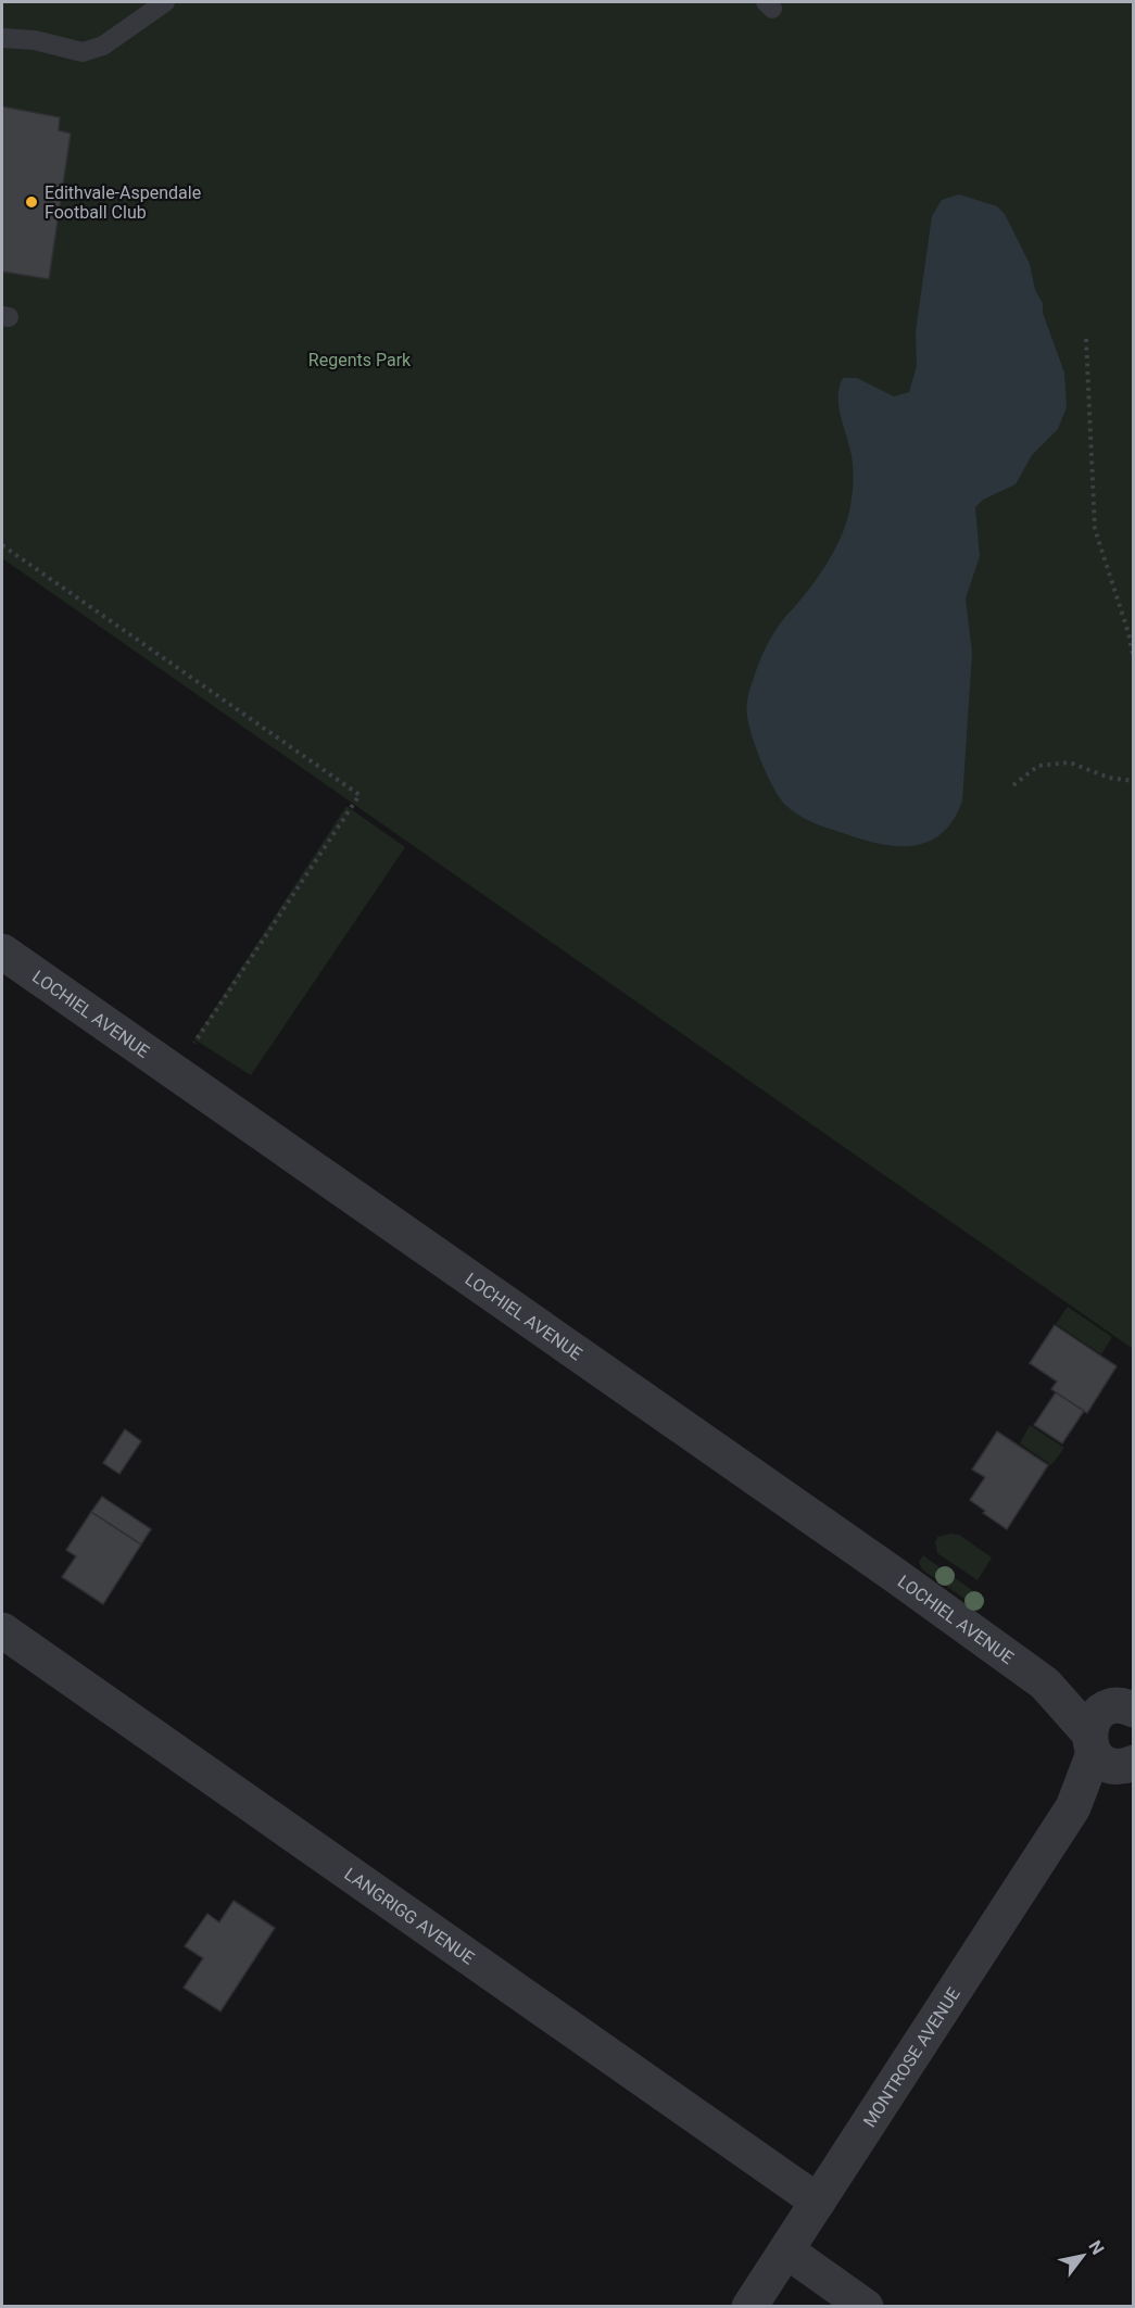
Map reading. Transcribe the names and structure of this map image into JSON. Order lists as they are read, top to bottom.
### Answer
{
  "streets": {
    "street": ["LOCHIEL AVENUE", "LANGRIGG AVENUE", "MONTROSE AVENUE"]
  },
  "crossings": [
    ["LOCHIEL AVENUE", "MONTROSE AVENUE"],
    ["LANGRIGG AVENUE", "MONTROSE AVENUE"]
  ],
  "parks": ["Regents Park"],
  "places": ["Edithvale-Aspendale Football Club"],
  "north": "top right"
}
